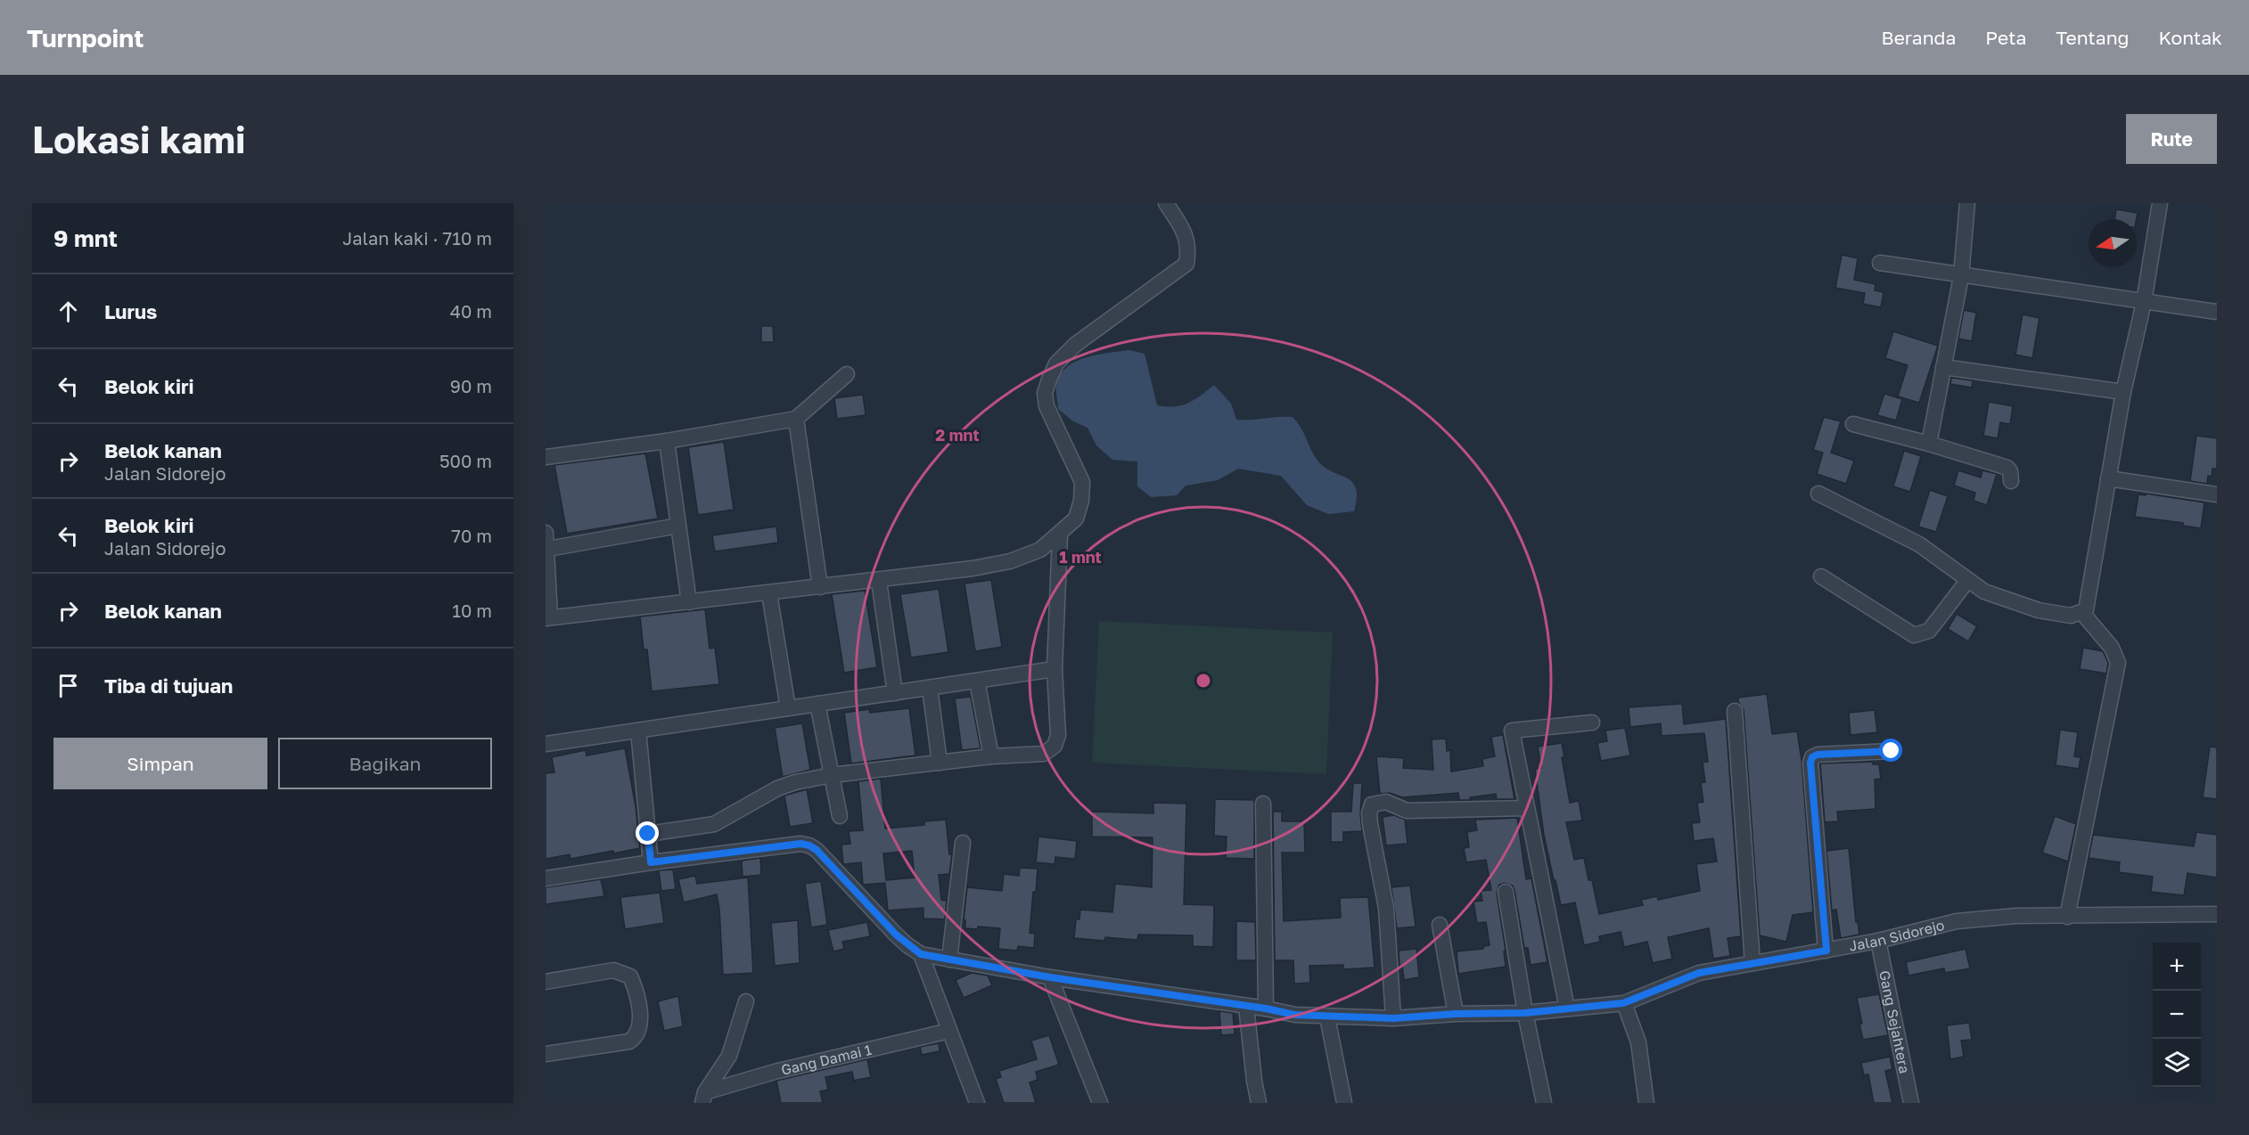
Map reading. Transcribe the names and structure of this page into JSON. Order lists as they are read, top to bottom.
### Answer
{
  "streets": {
    "street": ["Jalan Sidorejo", "Gang Sejahtera", "Gang Damai 1"]
  },
  "crossings": [
    ["Jalan Sidorejo", "Gang Sejahtera"]
  ],
  "north": "left",
  "page": {
    "header": "Turnpoint",
    "nav": [
      "Beranda",
      "Peta",
      "Tentang",
      "Kontak"
    ],
    "buttons": [
      "Rute",
      ["Simpan", "Bagikan"]
    ],
    "title": "Lokasi kami",
    "heading": ["9 mnt", "Jalan kaki · 710 m"],
    "list": [
      ["Lurus", "40 m"],
      ["Belok kiri", "90 m"],
      ["Belok kanan", "Jalan Sidorejo", "500 m"],
      ["Belok kiri", "Jalan Sidorejo", "70 m"],
      ["Belok kanan", "10 m"],
      "Tiba di tujuan"
    ],
    "map_buttons": ["+", "−"]
  },
  "rings": ["2 mnt", "1 mnt"]
}
